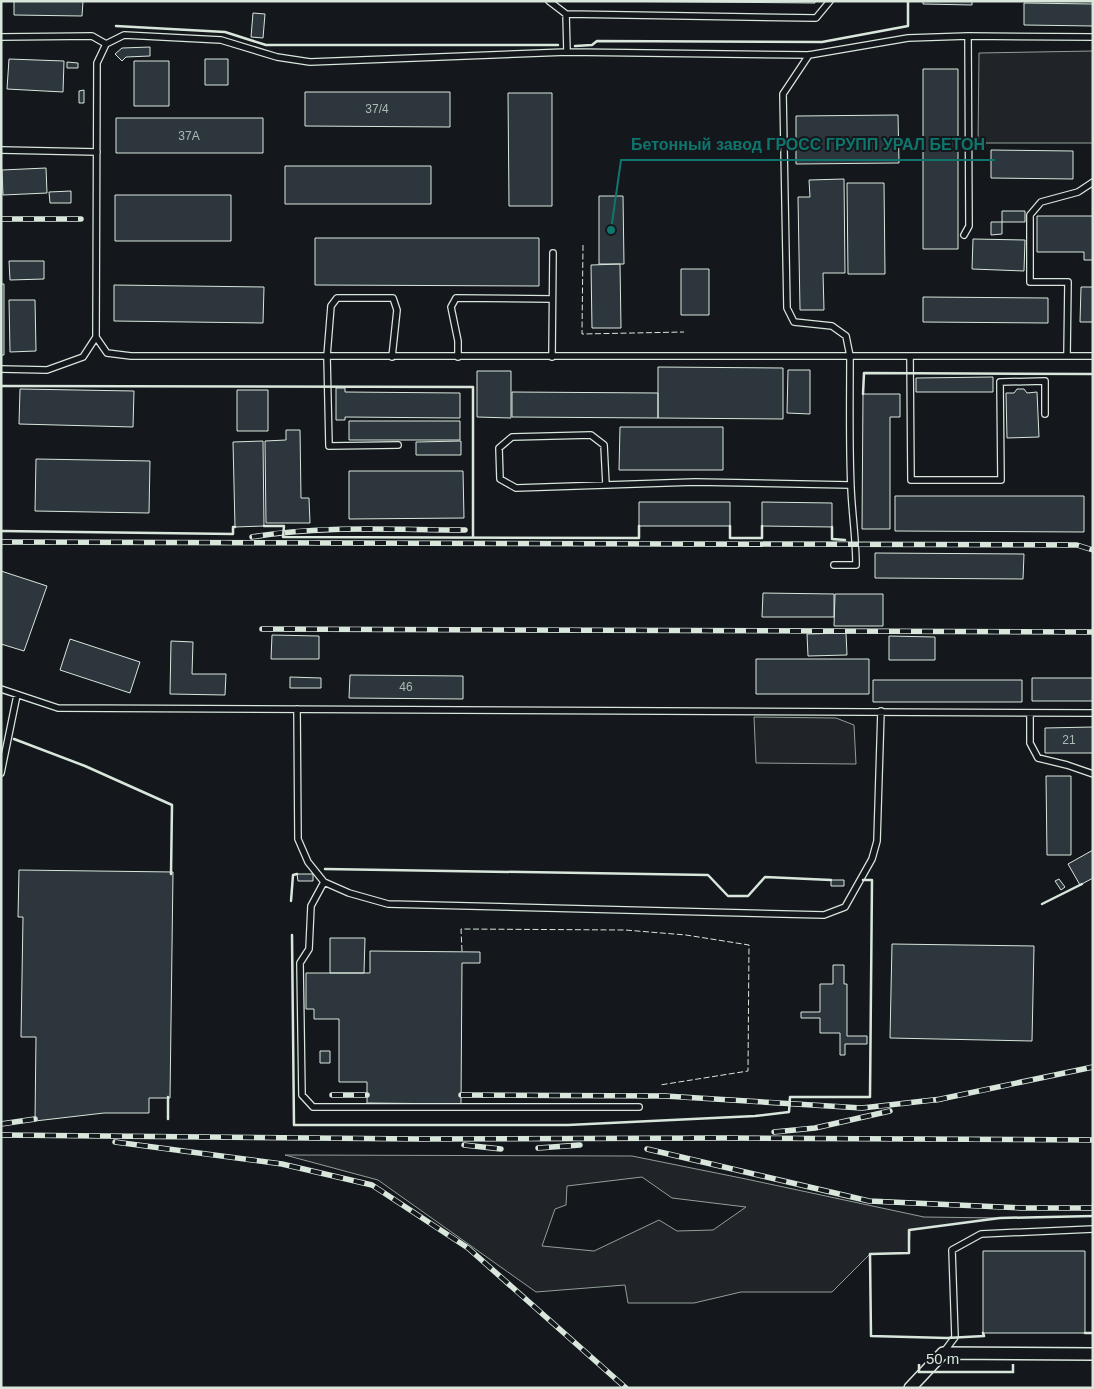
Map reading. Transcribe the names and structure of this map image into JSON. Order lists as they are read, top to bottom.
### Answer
{
  "places": ["Бетонный завод ГРОСС ГРУПП УРАЛ БЕТОН"],
  "house_numbers": [
    "37/4",
    "37А",
    "46",
    "21"
  ],
  "scale_bar": "50 m"
}
